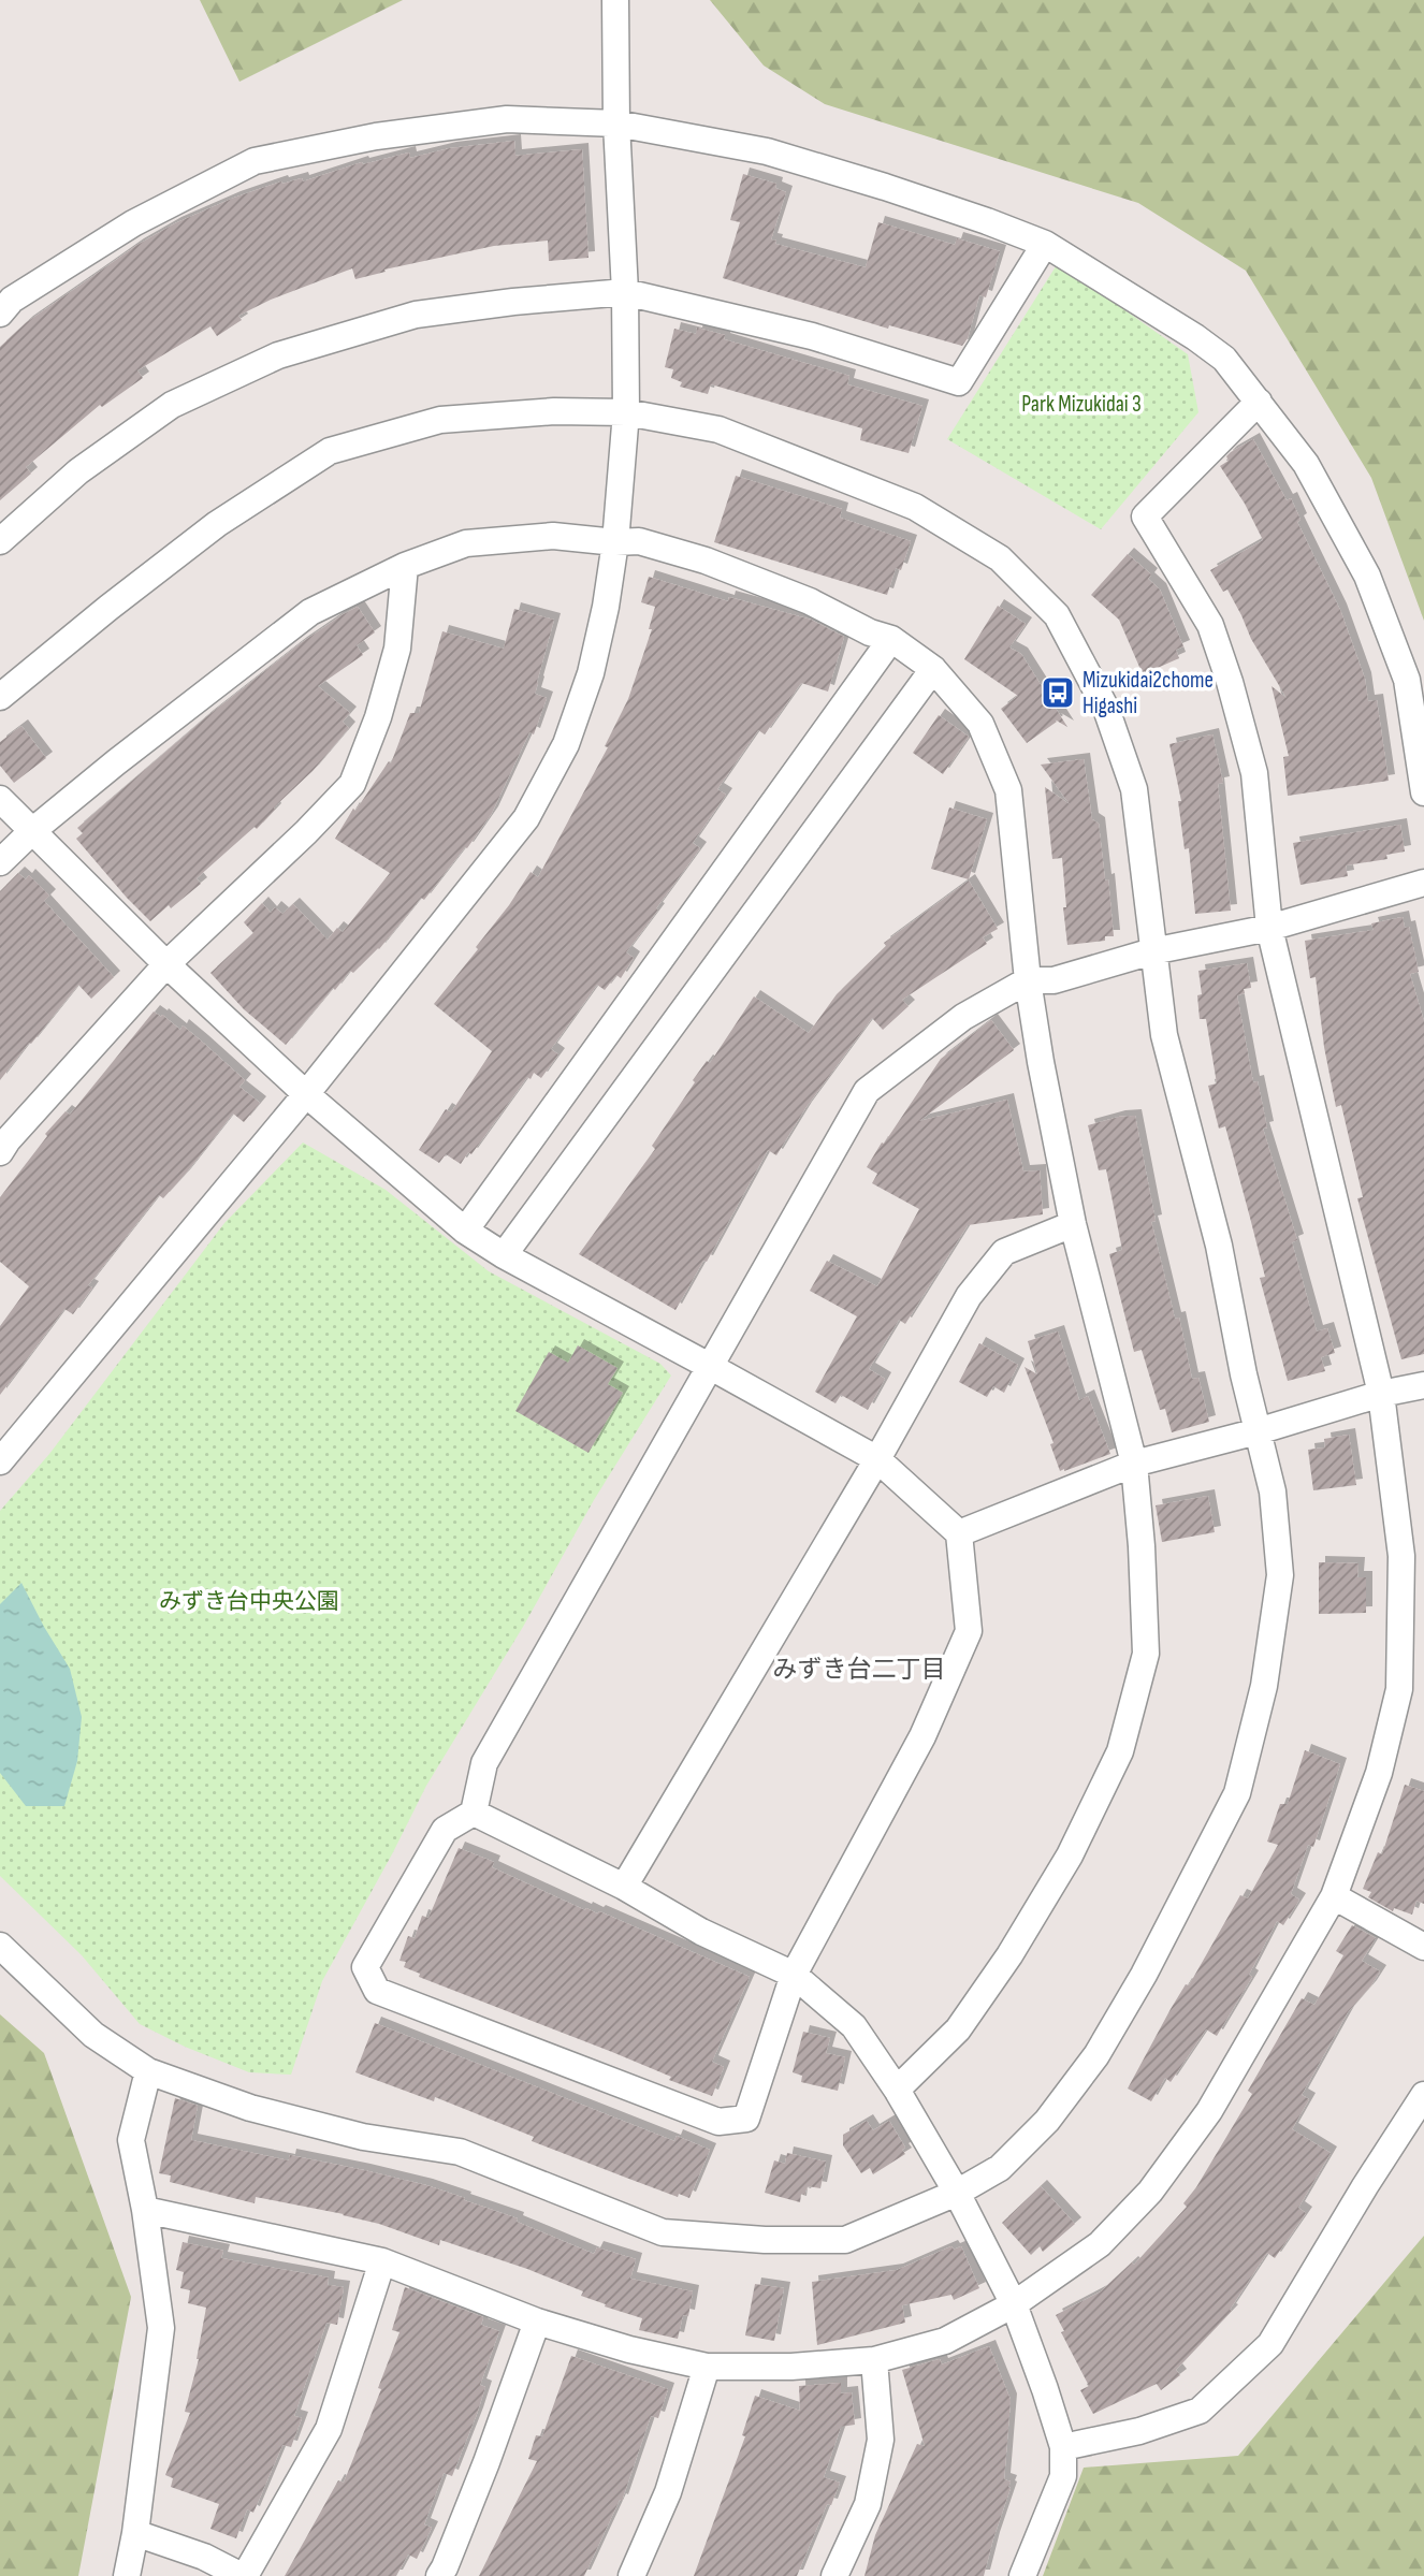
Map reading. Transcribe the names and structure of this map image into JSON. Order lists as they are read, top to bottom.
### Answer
{
  "districts": ["みずき台二丁目"],
  "parks": ["Park Mizukidai 3", "みずき台中央公園"],
  "places": {
    "bus stop": ["Mizukidai2chome Higashi"]
  }
}
